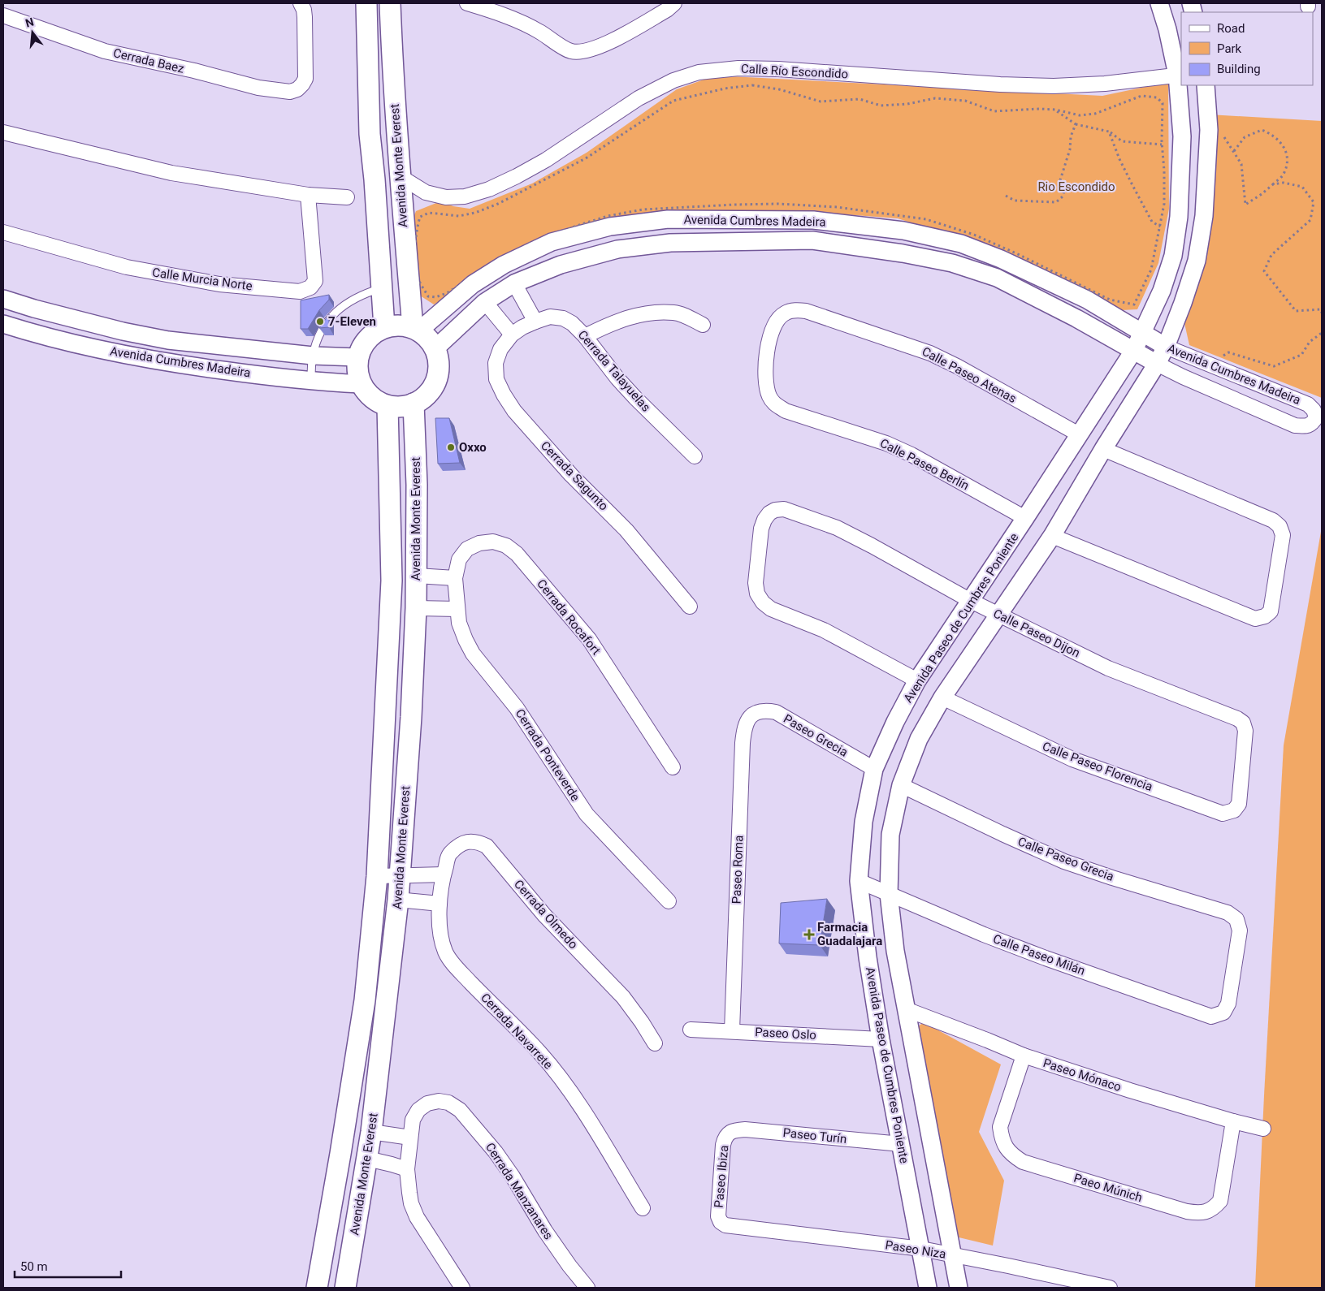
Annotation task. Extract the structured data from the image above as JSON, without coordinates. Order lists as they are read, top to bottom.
{
  "streets": {
    "main road": ["Avenida Monte Everest"],
    "street": [
      "Cerrada Baez",
      "Calle Río Escondido",
      "Avenida Cumbres Madeira",
      "Calle Murcia Norte",
      "Cerrada Talayuelas",
      "Calle Paseo Atenas",
      "Calle Paseo Berlín",
      "Cerrada Sagunto",
      "Cerrada Rocafort",
      "Avenida Paseo de Cumbres Poniente",
      "Calle Paseo Dijon",
      "Paseo Grecia",
      "Cerrada Ponteverde",
      "Calle Paseo Florencia",
      "Calle Paseo Grecia",
      "Paseo Roma",
      "Cerrada Olmedo",
      "Calle Paseo Milán",
      "Cerrada Navarrete",
      "Paseo Oslo",
      "Paseo Mónaco",
      "Paseo Turín",
      "Paseo Ibiza",
      "Paeo Múnich",
      "Cerrada Manzanares",
      "Paseo Niza"
    ]
  },
  "crossings": [
    ["Calle Río Escondido", "Avenida Monte Everest"],
    ["Calle Río Escondido", "Avenida Paseo de Cumbres Poniente"],
    ["Avenida Monte Everest", "Avenida Cumbres Madeira"],
    ["Avenida Cumbres Madeira", "Avenida Paseo de Cumbres Poniente"],
    ["Cerrada Talayuelas", "Cerrada Sagunto"],
    ["Calle Paseo Atenas", "Calle Paseo Berlín"],
    ["Calle Paseo Atenas", "Avenida Paseo de Cumbres Poniente"],
    ["Calle Paseo Berlín", "Avenida Paseo de Cumbres Poniente"],
    ["Cerrada Rocafort", "Cerrada Ponteverde"],
    ["Avenida Paseo de Cumbres Poniente", "Calle Paseo Dijon"],
    ["Avenida Paseo de Cumbres Poniente", "Paseo Grecia"],
    ["Avenida Paseo de Cumbres Poniente", "Calle Paseo Milán"],
    ["Avenida Paseo de Cumbres Poniente", "Paseo Oslo"],
    ["Avenida Paseo de Cumbres Poniente", "Paseo Turín"],
    ["Avenida Paseo de Cumbres Poniente", "Paseo Niza"],
    ["Calle Paseo Dijon", "Calle Paseo Florencia"],
    ["Paseo Grecia", "Paseo Roma"],
    ["Calle Paseo Grecia", "Calle Paseo Milán"],
    ["Paseo Roma", "Paseo Oslo"],
    ["Cerrada Olmedo", "Cerrada Navarrete"],
    ["Paseo Mónaco", "Paeo Múnich"],
    ["Paseo Turín", "Paseo Ibiza"],
    ["Paseo Ibiza", "Paseo Niza"]
  ],
  "parks": ["Rio Escondido"],
  "places": {
    "other": ["7-Eleven", "Oxxo"],
    "health": ["Farmacia Guadalajara"]
  },
  "legend": ["Road", "Park", "Building"],
  "scale_bar": "50 m",
  "north": "top"
}
